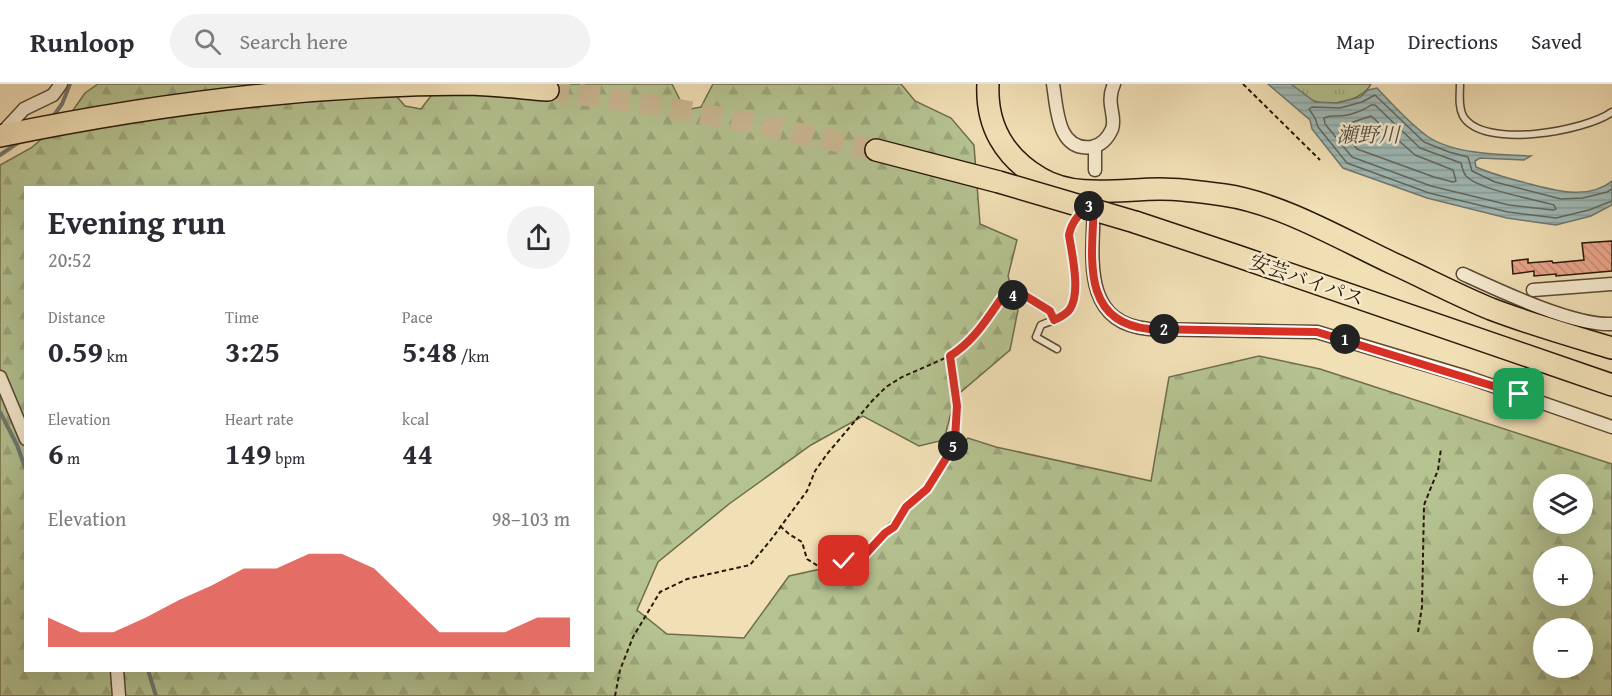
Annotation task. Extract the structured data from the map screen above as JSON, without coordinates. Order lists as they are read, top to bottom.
{
  "streets": {
    "highway": ["安芸バイパス"]
  },
  "water": ["瀬野川"],
  "page": {
    "header": "Runloop",
    "search": "Search here",
    "nav": ["Map", "Directions", "Saved"],
    "heading": ["Evening run", "20:52"],
    "pins": [
      "3",
      "4",
      "2",
      "1",
      "5"
    ],
    "stats": [
      ["Distance", "0.59 km"],
      ["Time", "3:25"],
      ["Pace", "5:48 /km"],
      ["Elevation", "6 m"],
      ["Heart rate", "149 bpm"],
      ["kcal", "44"]
    ],
    "map_buttons": ["+", "−"],
    "chart": ["Elevation", "98–103 m"]
  }
}
